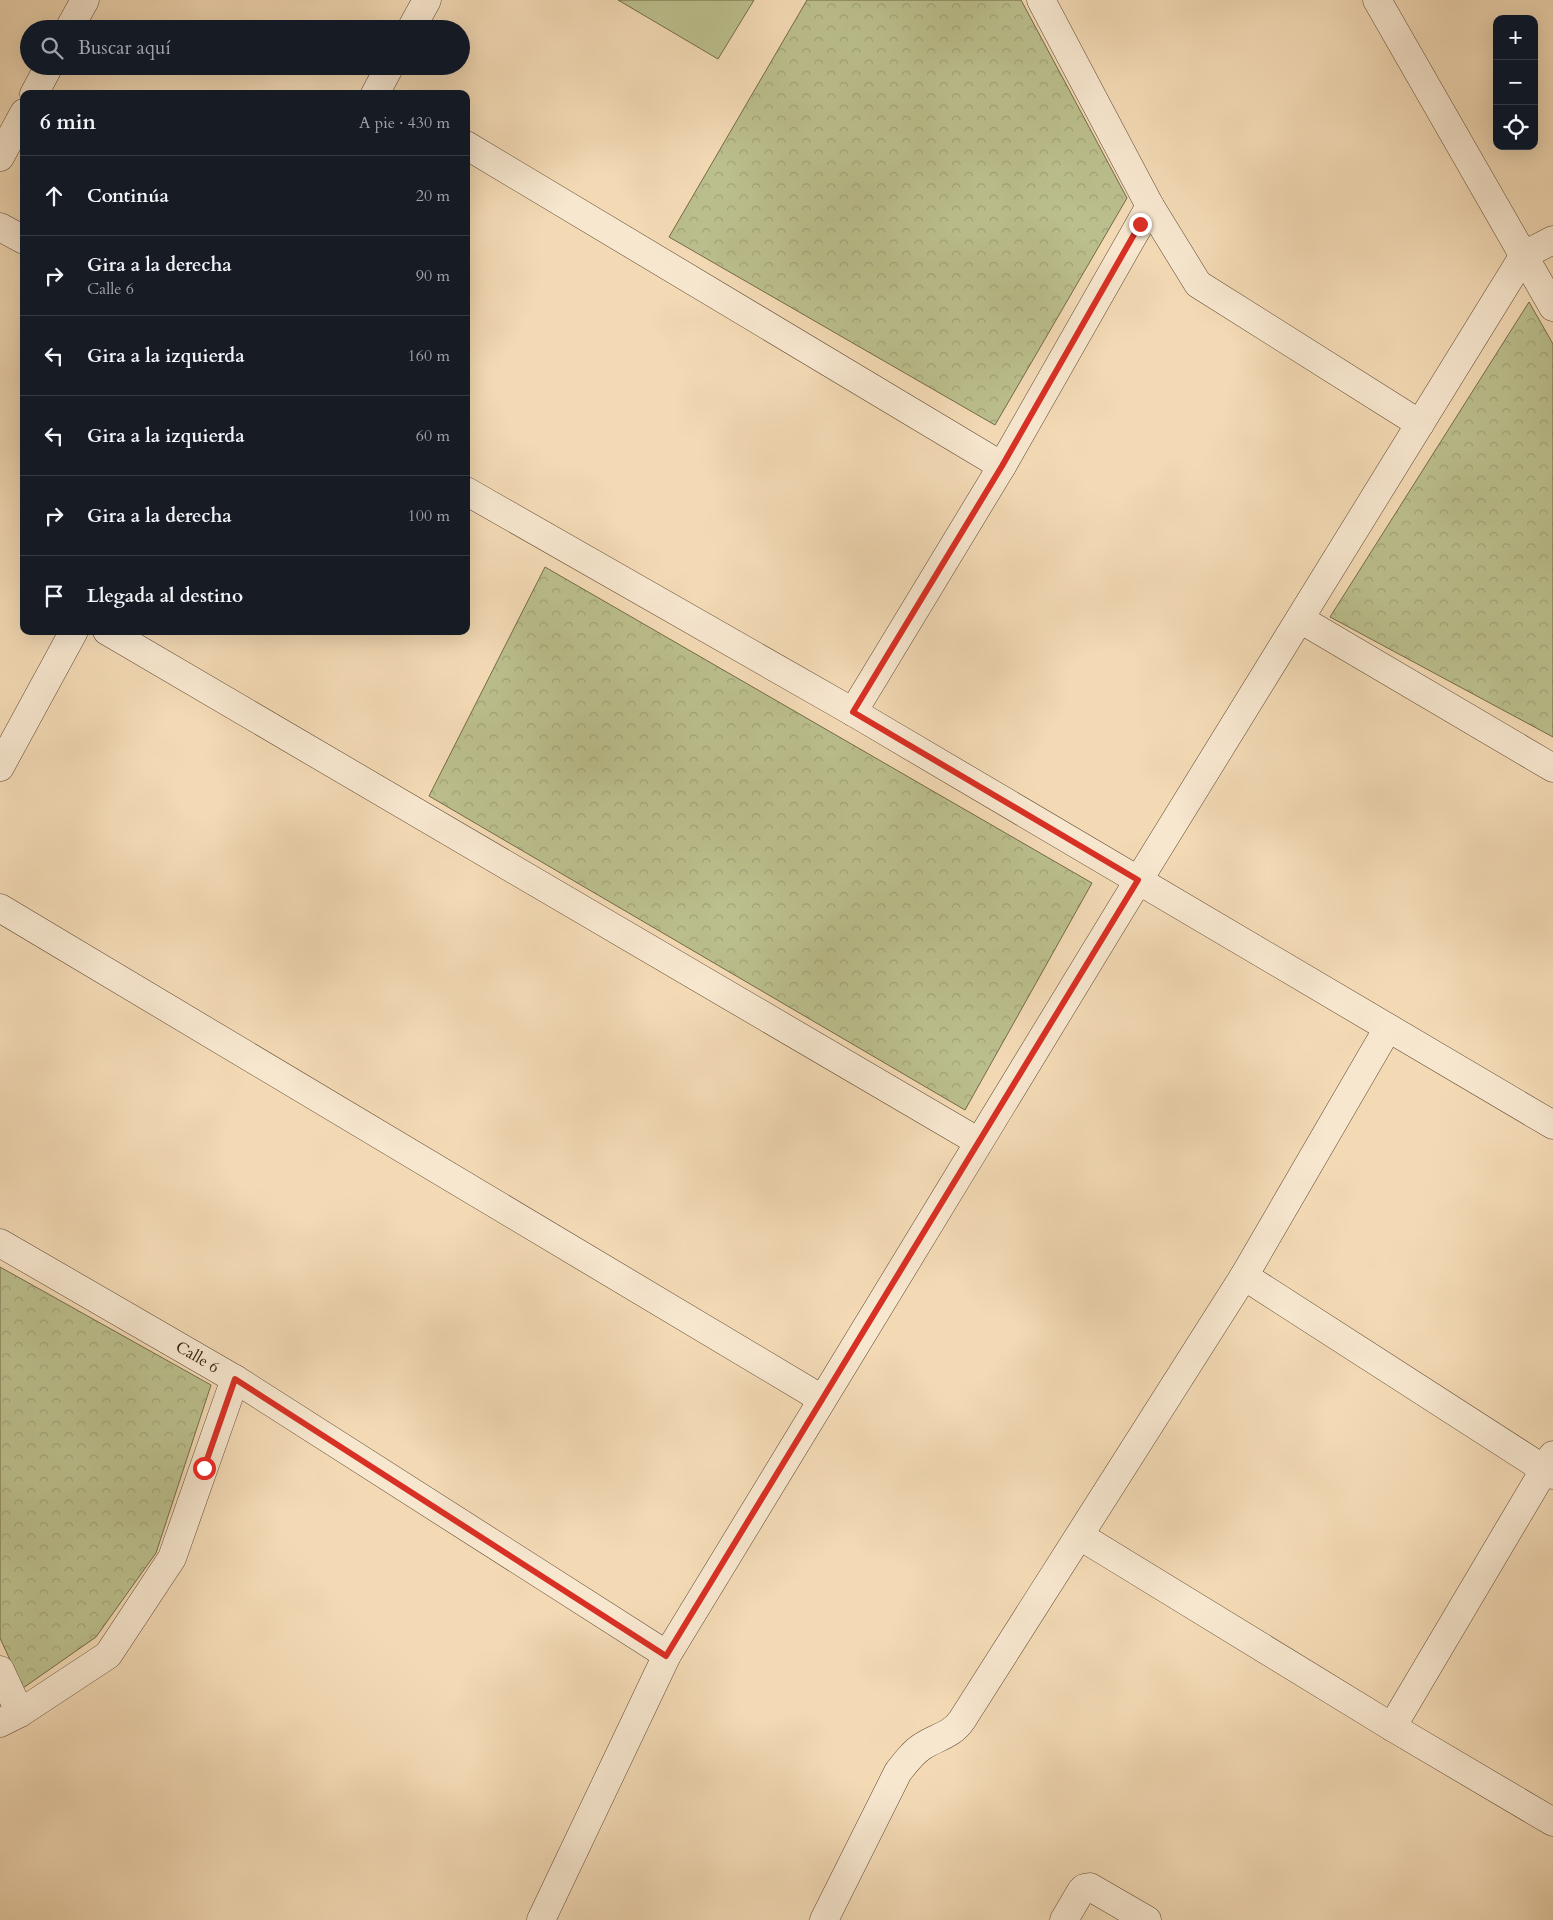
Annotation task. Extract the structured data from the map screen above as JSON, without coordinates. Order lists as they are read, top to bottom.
{
  "streets": {
    "street": ["Calle 6"]
  },
  "page": {
    "map_buttons": ["+", "−"],
    "search": "Buscar aquí",
    "heading": ["6 min", "A pie · 430 m"],
    "list": [
      ["Continúa", "20 m"],
      ["Gira a la derecha", "Calle 6", "90 m"],
      ["Gira a la izquierda", "160 m"],
      ["Gira a la izquierda", "60 m"],
      ["Gira a la derecha", "100 m"],
      "Llegada al destino"
    ]
  }
}
